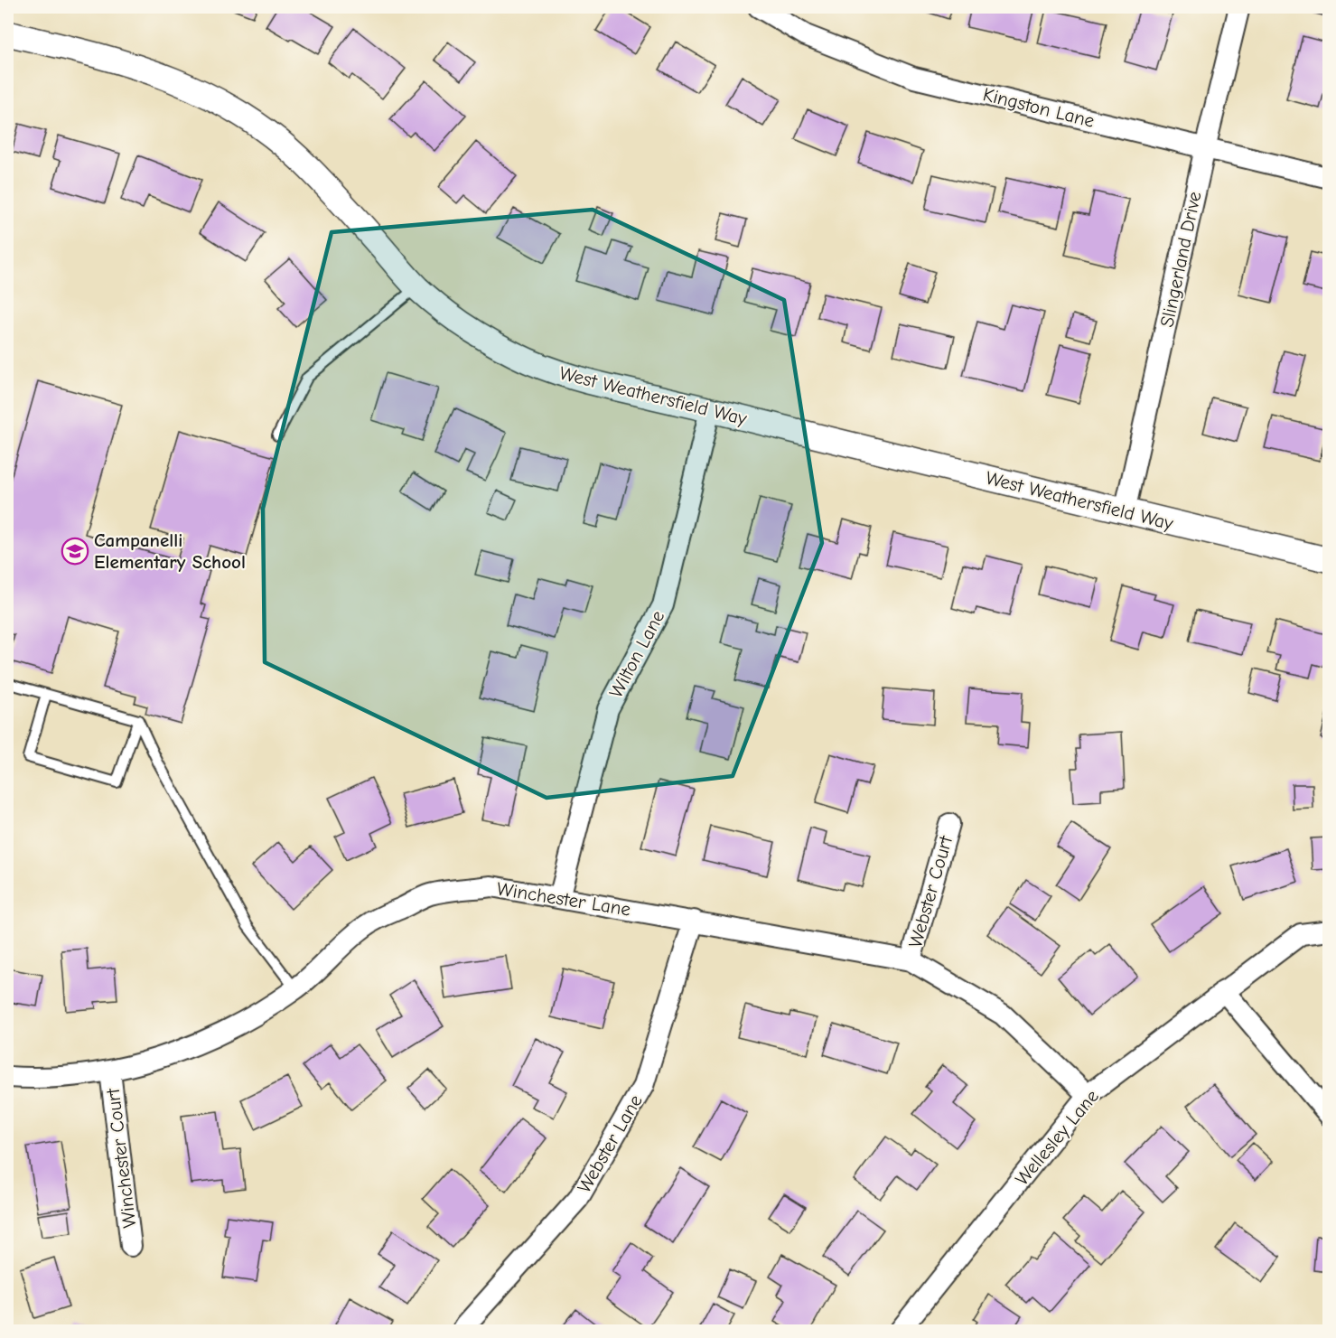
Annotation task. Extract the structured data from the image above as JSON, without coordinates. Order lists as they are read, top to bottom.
{
  "streets": {
    "street": [
      "Kingston Lane",
      "Slingerland Drive",
      "West Weathersfield Way",
      "Wilton Lane",
      "Webster Court",
      "Winchester Lane",
      "Wellesley Lane",
      "Webster Lane",
      "Winchester Court"
    ]
  },
  "crossings": [
    ["Kingston Lane", "Slingerland Drive"],
    ["Slingerland Drive", "West Weathersfield Way"],
    ["West Weathersfield Way", "Wilton Lane"],
    ["Wilton Lane", "Winchester Lane"],
    ["Webster Court", "Winchester Lane"],
    ["Winchester Lane", "Wellesley Lane"],
    ["Winchester Lane", "Webster Lane"],
    ["Winchester Lane", "Winchester Court"]
  ],
  "places": {
    "school or university": ["Campanelli Elementary School"]
  }
}
